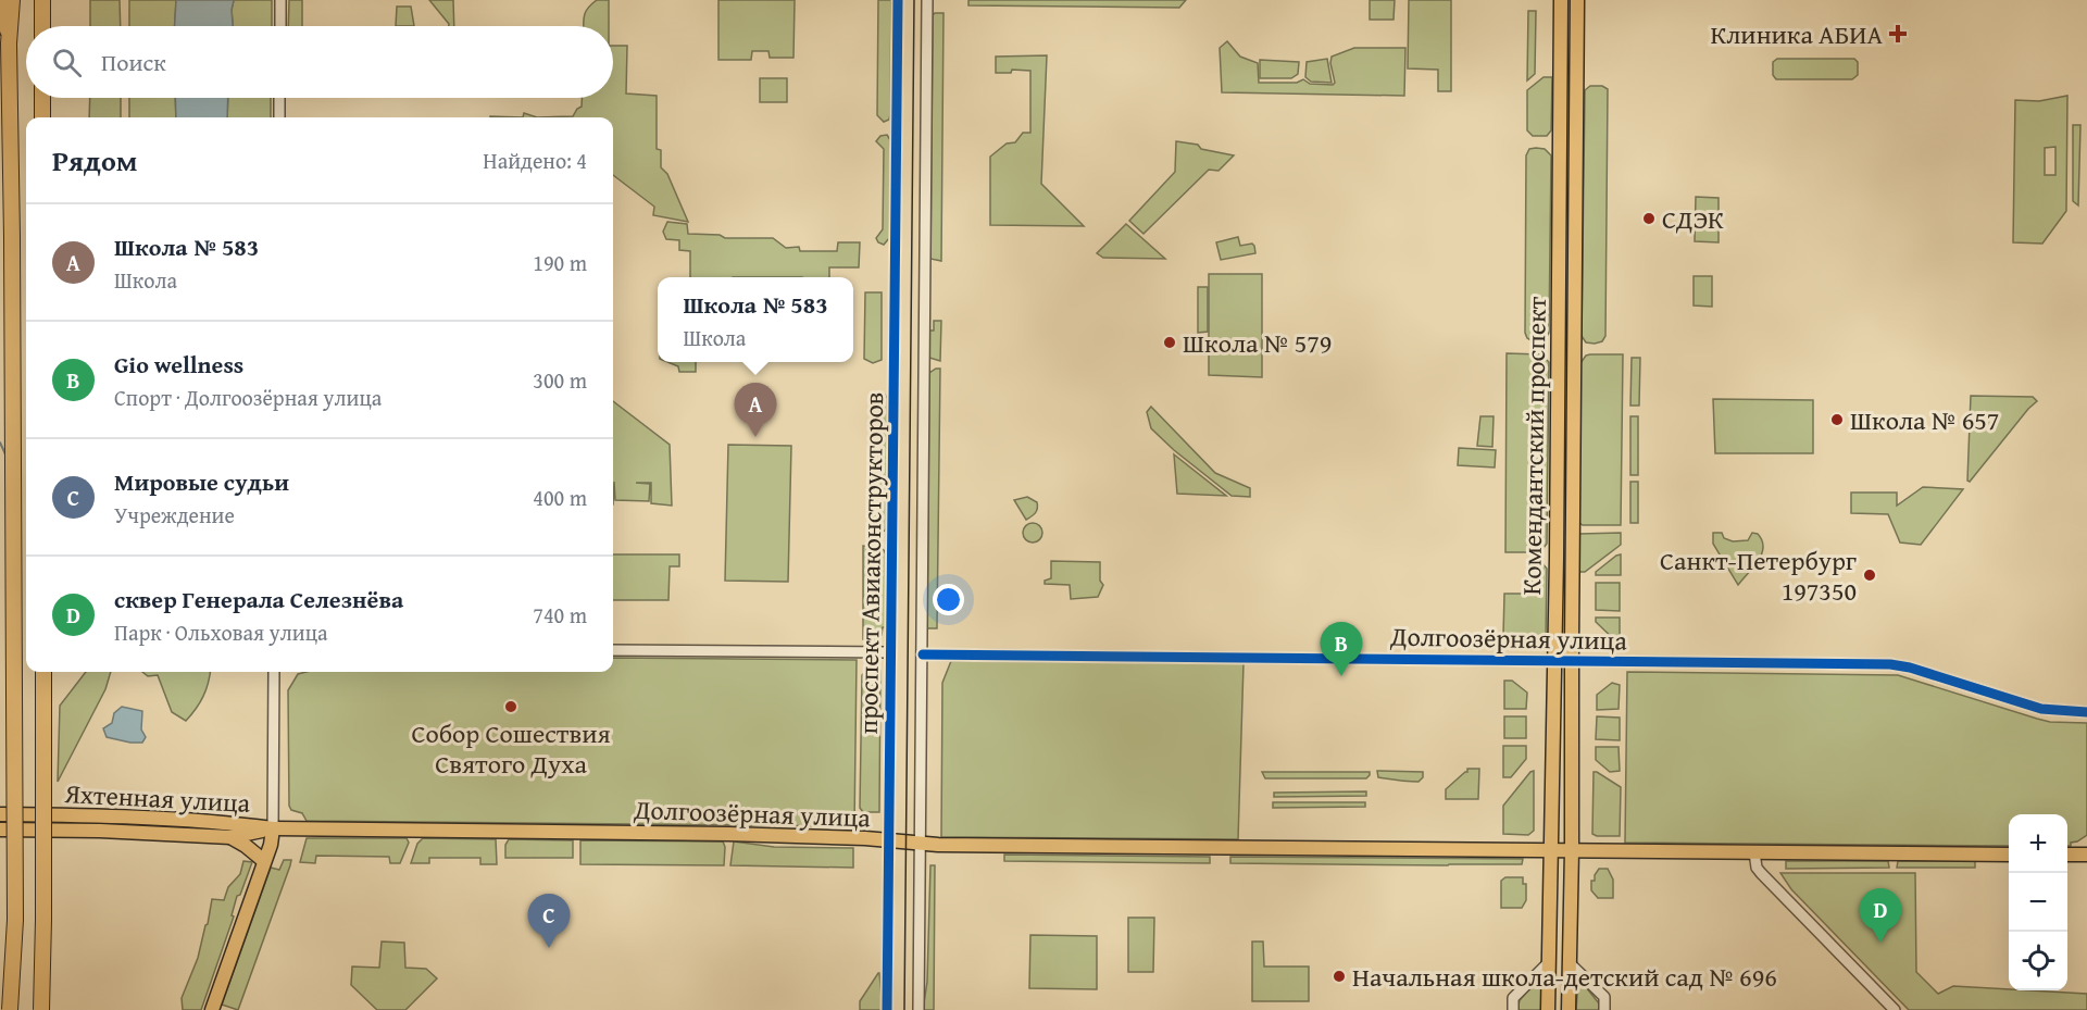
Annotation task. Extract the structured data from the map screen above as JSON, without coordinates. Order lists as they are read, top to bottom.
{
  "streets": {
    "main road": ["Комендантский проспект", "Долгоозёрная улица", "Яхтенная улица"],
    "street": ["проспект Авиаконструкторов"]
  },
  "crossings": [
    ["Комендантский проспект", "Долгоозёрная улица"],
    ["проспект Авиаконструкторов", "Долгоозёрная улица"],
    ["Долгоозёрная улица", "Яхтенная улица"]
  ],
  "places": {
    "health": ["Клиника АБИА"],
    "other": [
      "СДЭК",
      "Школа № 579",
      "Школа № 657",
      "Санкт-Петербург 197350",
      "Собор Сошествия Святого Духа",
      "Начальная школа-детский сад № 696"
    ]
  },
  "page": {
    "search": "Поиск",
    "heading": ["Рядом", "Найдено: 4"],
    "list": [
      {
        "mark": "A",
        "name": "Школа № 583",
        "note": "Школа",
        "value": "190 m"
      },
      {
        "mark": "B",
        "name": "Gio wellness",
        "note": "Спорт · Долгоозёрная улица",
        "value": "300 m"
      },
      {
        "mark": "C",
        "name": "Мировые судьи",
        "note": "Учреждение",
        "value": "400 m"
      },
      {
        "mark": "D",
        "name": "сквер Генерала Селезнёва",
        "note": "Парк · Ольховая улица",
        "value": "740 m"
      }
    ],
    "popup": ["Школа № 583", "Школа"],
    "pins": [
      "A",
      "B",
      "D",
      "C"
    ],
    "map_buttons": ["+", "−"]
  }
}
